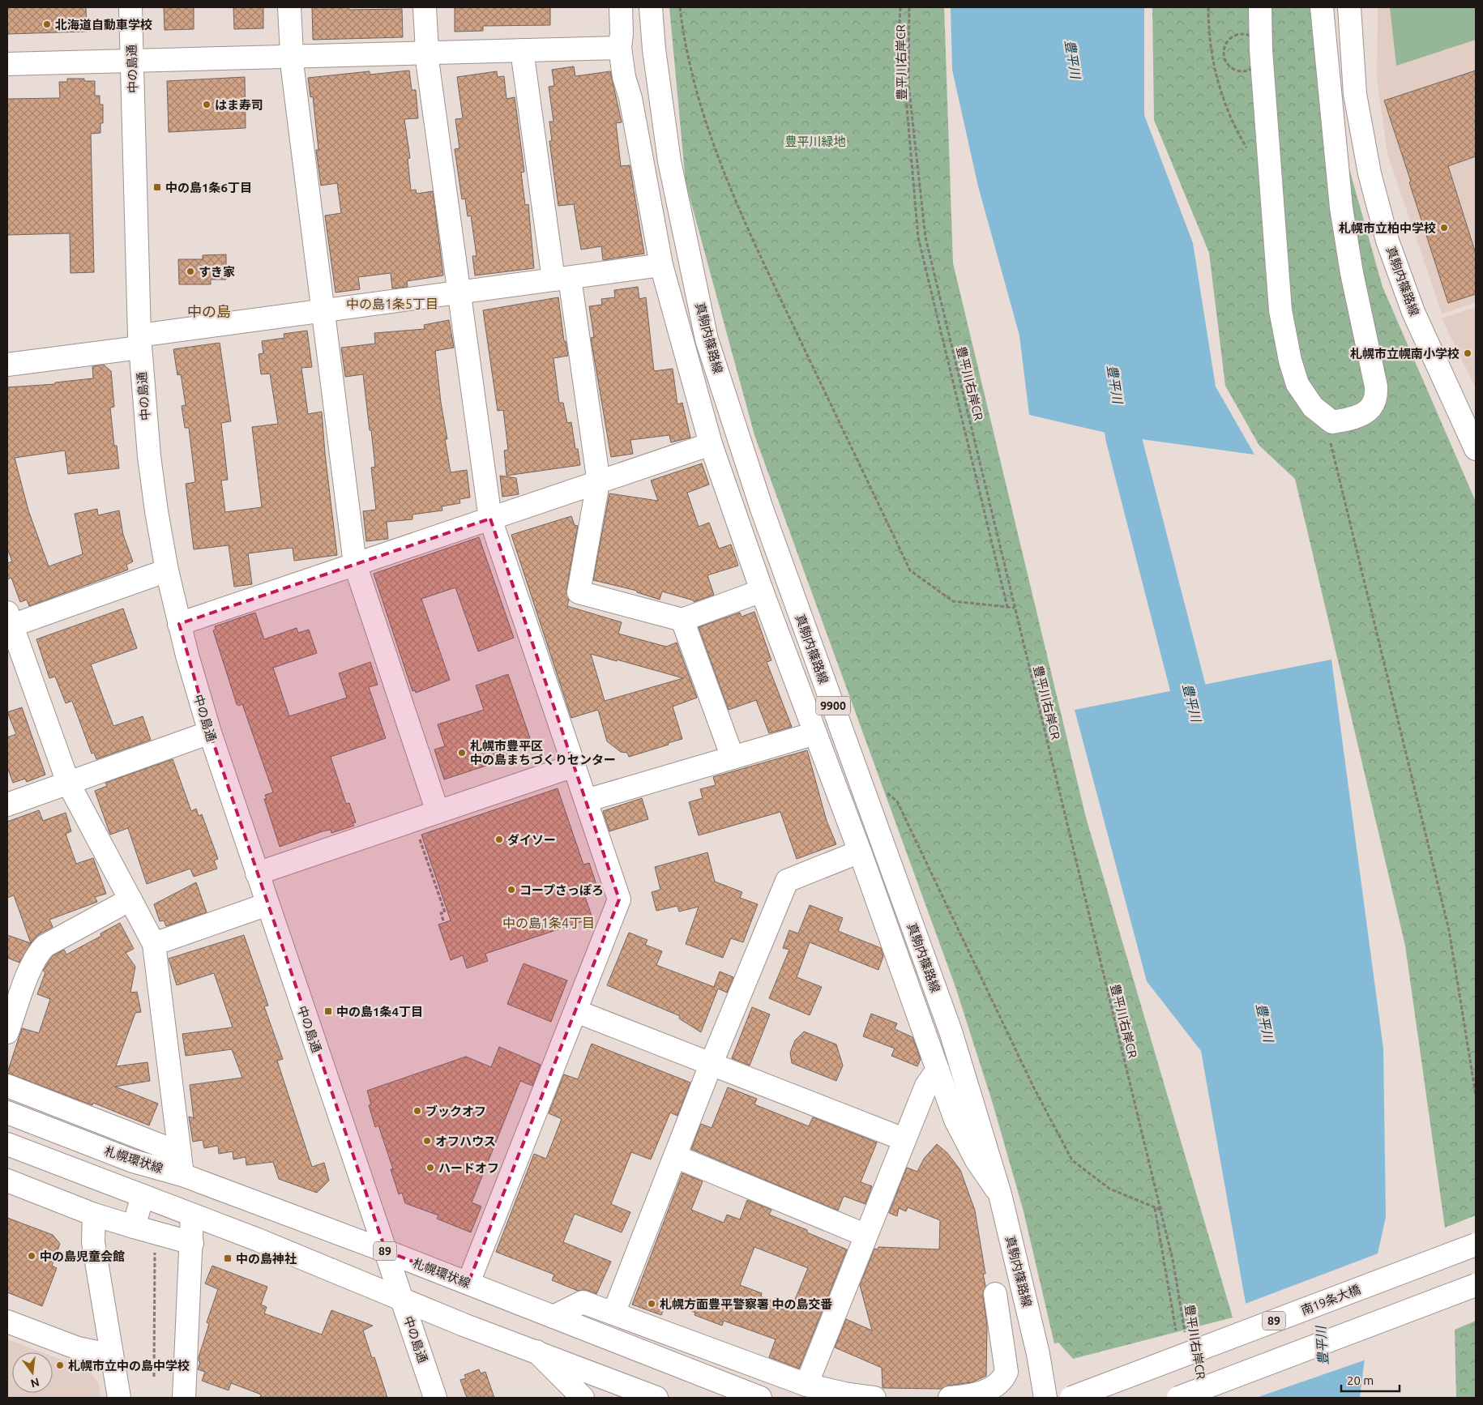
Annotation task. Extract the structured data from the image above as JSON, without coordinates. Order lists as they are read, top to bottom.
{
  "streets": {
    "street": [
      "中の島通",
      "真駒内篠路線",
      "9900",
      "札幌環状線",
      "89",
      "南19条大橋"
    ],
    "path": ["豊平川右岸CR"]
  },
  "crossings": [
    ["中の島通", "札幌環状線"]
  ],
  "districts": ["中の島1条5丁目", "中の島", "中の島1条4丁目"],
  "water": ["豊平川"],
  "parks": ["豊平川緑地"],
  "places": {
    "other": [
      "北海道自動車学校",
      "はま寿司",
      "札幌市立柏中学校",
      "すき家",
      "札幌市立幌南小学校",
      "札幌市豊平区 中の島まちづくりセンター",
      "ダイソー",
      "コープさっぽろ",
      "ブックオフ",
      "オフハウス",
      "ハードオフ",
      "中の島児童会館",
      "札幌方面豊平警察署 中の島交番",
      "札幌市立中の島中学校"
    ],
    "transit": ["中の島1条6丁目", "中の島1条4丁目", "中の島神社"]
  },
  "scale_bar": "20 m",
  "north": "bottom"
}
